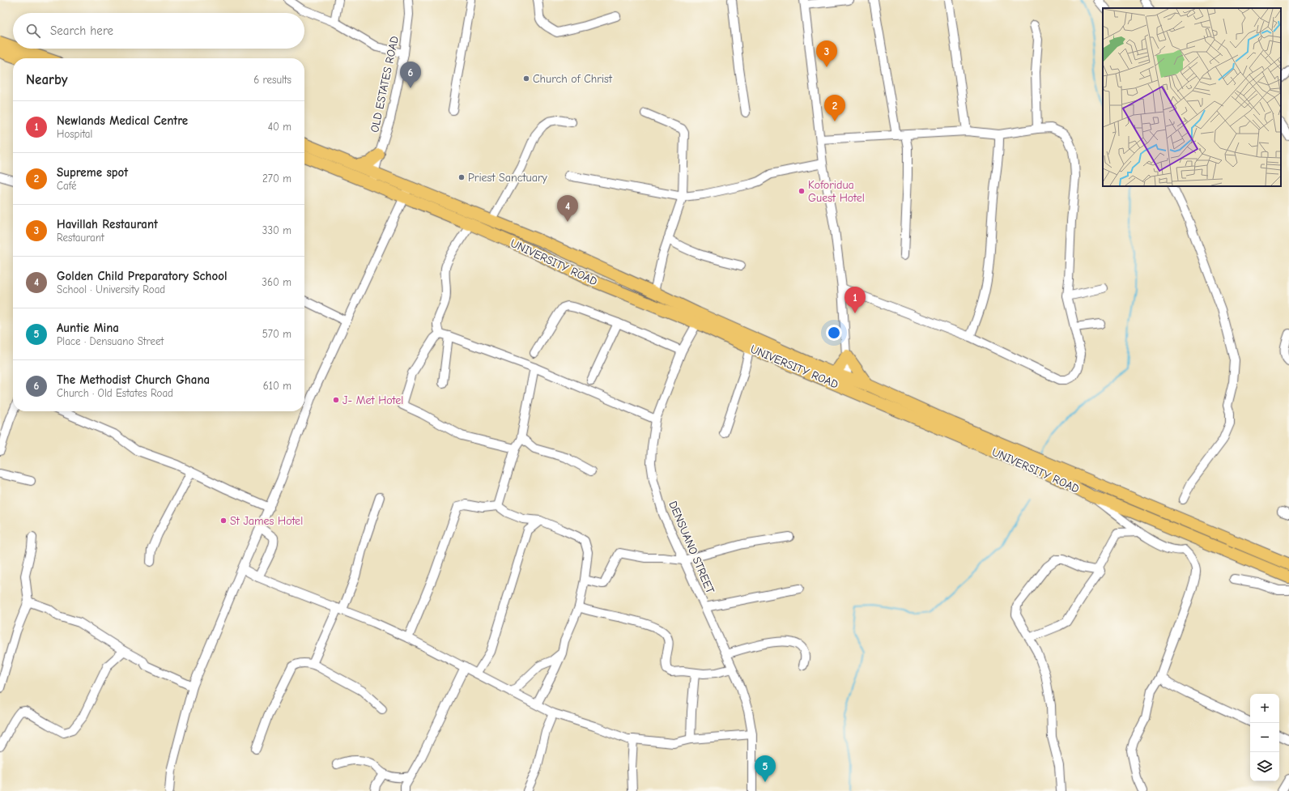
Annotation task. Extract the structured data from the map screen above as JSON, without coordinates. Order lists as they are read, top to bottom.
{
  "streets": {
    "highway": ["UNIVERSITY ROAD"],
    "street": ["OLD ESTATES ROAD", "DENSUANO STREET"]
  },
  "crossings": [
    ["OLD ESTATES ROAD", "UNIVERSITY ROAD"],
    ["UNIVERSITY ROAD", "DENSUANO STREET"]
  ],
  "places": [
    "Church of Christ",
    "Priest Sanctuary",
    "Koforidua Guest Hotel",
    "J- Met Hotel",
    "St James Hotel"
  ],
  "page": {
    "search": "Search here",
    "pins": [
      "3",
      "6",
      "2",
      "4",
      "1",
      "5"
    ],
    "heading": ["Nearby", "6 results"],
    "list": [
      {
        "mark": "1",
        "name": "Newlands Medical Centre",
        "note": "Hospital",
        "value": "40 m"
      },
      {
        "mark": "2",
        "name": "Supreme spot",
        "note": "Café",
        "value": "270 m"
      },
      {
        "mark": "3",
        "name": "Havillah Restaurant",
        "note": "Restaurant",
        "value": "330 m"
      },
      {
        "mark": "4",
        "name": "Golden Child Preparatory School",
        "note": "School · University Road",
        "value": "360 m"
      },
      {
        "mark": "5",
        "name": "Auntie Mina",
        "note": "Place · Densuano Street",
        "value": "570 m"
      },
      {
        "mark": "6",
        "name": "The Methodist Church Ghana",
        "note": "Church · Old Estates Road",
        "value": "610 m"
      }
    ],
    "map_buttons": ["+", "−"]
  }
}
